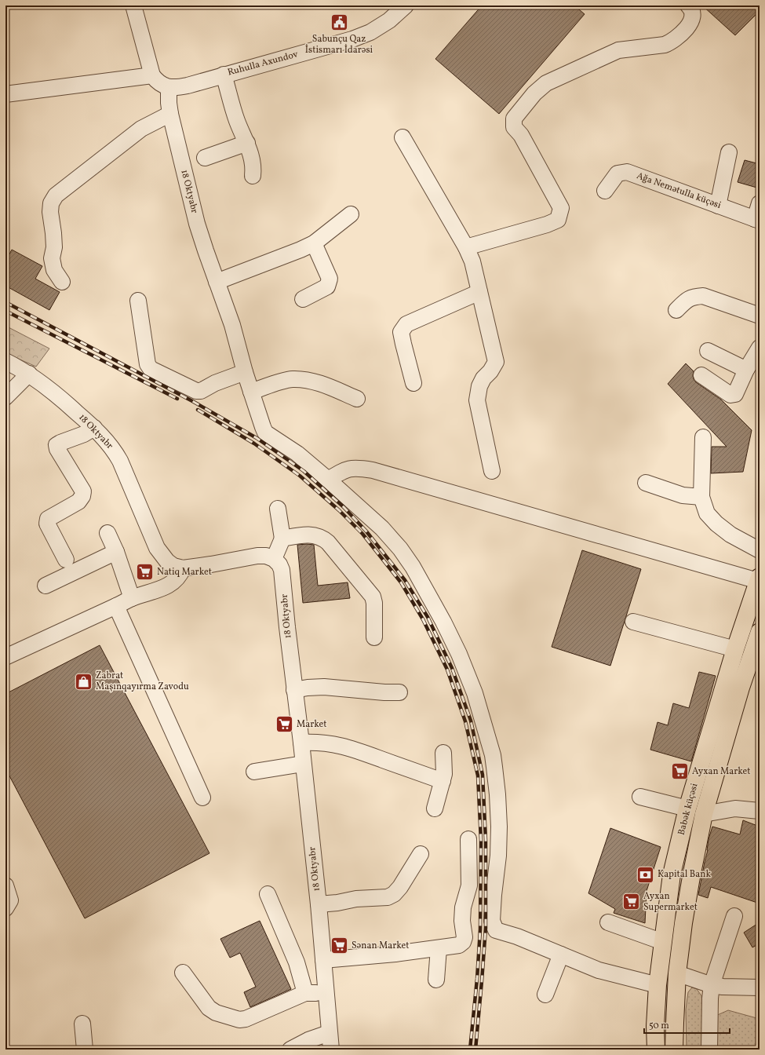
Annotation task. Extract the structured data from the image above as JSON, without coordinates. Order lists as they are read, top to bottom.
{
  "streets": {
    "main road": ["Babək küçəsi"],
    "street": ["Ruhulla Axundov", "Ağa Nemətulla küçəsi", "18 Oktyabr"]
  },
  "crossings": [
    ["Ruhulla Axundov", "18 Oktyabr"],
    ["18 Oktyabr", "Babək küçəsi"]
  ],
  "places": {
    "public building": ["Sabunçu Qaz İstismarı İdarəsi"],
    "supermarket": [
      "Natiq Market",
      "Market",
      "Ayxan Market",
      "Ayxan Supermarket",
      "Sənan Market"
    ],
    "shop": ["Zabrat Maşınqayırma Zavodu"],
    "bank": ["Kapital Bank"]
  },
  "scale_bar": "50 m"
}
